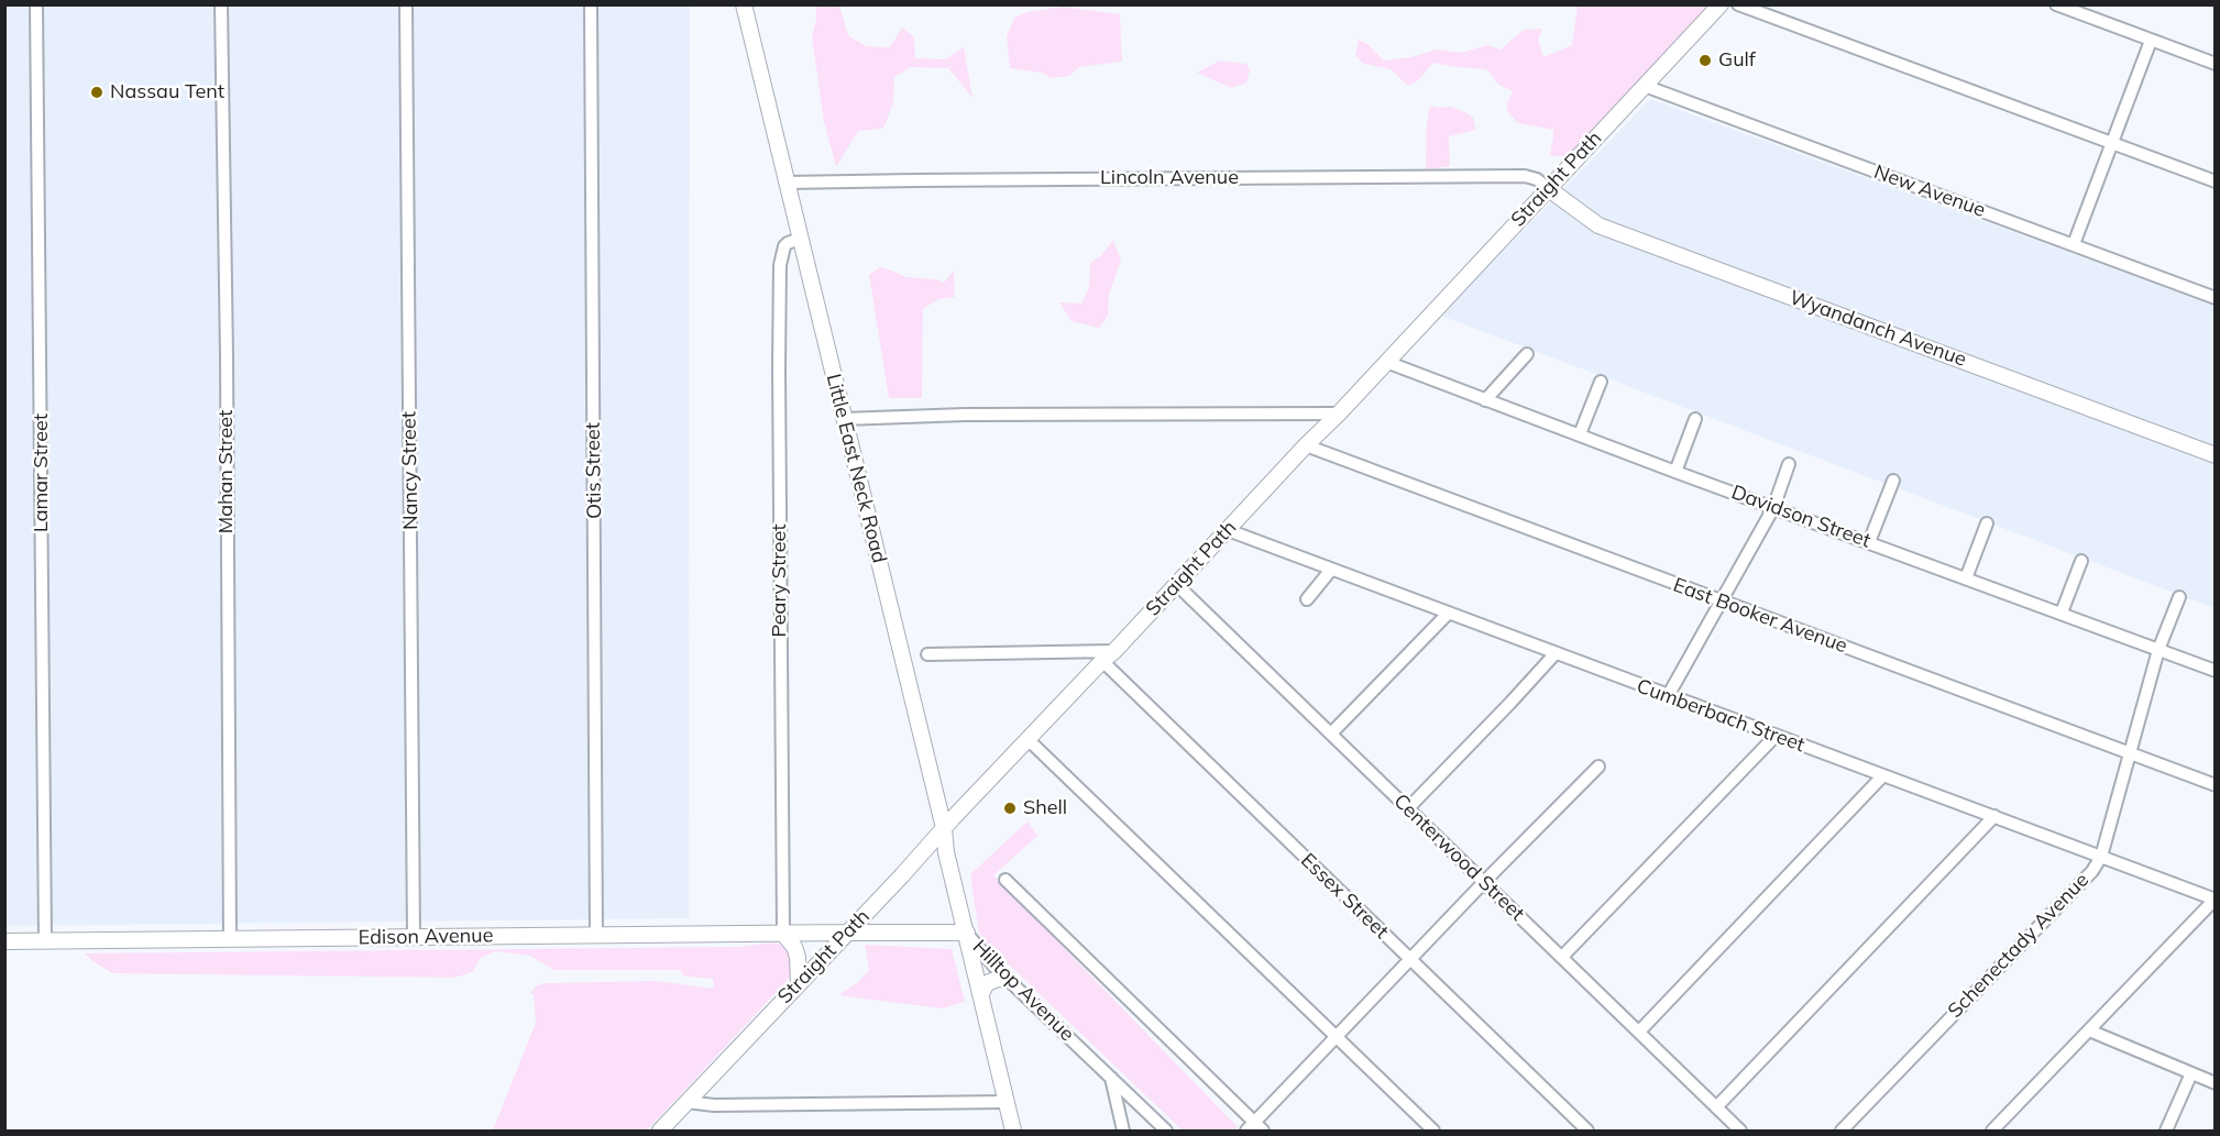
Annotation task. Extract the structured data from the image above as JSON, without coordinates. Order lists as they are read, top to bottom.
{
  "streets": {
    "main road": [
      "Straight Path",
      "Wyandanch Avenue",
      "Little East Neck Road",
      "Edison Avenue",
      "Hilltop Avenue"
    ],
    "street": [
      "Lincoln Avenue",
      "New Avenue",
      "Nancy Street",
      "Otis Street",
      "Mahan Street",
      "Lamar Street",
      "Davidson Street",
      "Peary Street",
      "East Booker Avenue",
      "Cumberbach Street",
      "Centerwood Street",
      "Essex Street",
      "Schenectady Avenue"
    ]
  },
  "crossings": [
    ["Lincoln Avenue", "Straight Path"],
    ["Lincoln Avenue", "Wyandanch Avenue"],
    ["Lincoln Avenue", "Little East Neck Road"],
    ["Straight Path", "New Avenue"],
    ["Straight Path", "Wyandanch Avenue"],
    ["Straight Path", "Little East Neck Road"],
    ["Straight Path", "Davidson Street"],
    ["Straight Path", "East Booker Avenue"],
    ["Straight Path", "Cumberbach Street"],
    ["Straight Path", "Centerwood Street"],
    ["Straight Path", "Essex Street"],
    ["Straight Path", "Edison Avenue"],
    ["Straight Path", "Hilltop Avenue"],
    ["Little East Neck Road", "Peary Street"],
    ["Little East Neck Road", "Hilltop Avenue"],
    ["Nancy Street", "Edison Avenue"],
    ["Otis Street", "Edison Avenue"],
    ["Mahan Street", "Edison Avenue"],
    ["Lamar Street", "Edison Avenue"],
    ["Davidson Street", "Schenectady Avenue"],
    ["Peary Street", "Edison Avenue"],
    ["East Booker Avenue", "Schenectady Avenue"],
    ["Cumberbach Street", "Schenectady Avenue"],
    ["Edison Avenue", "Hilltop Avenue"]
  ],
  "places": ["Gulf", "Nassau Tent", "Shell"]
}
